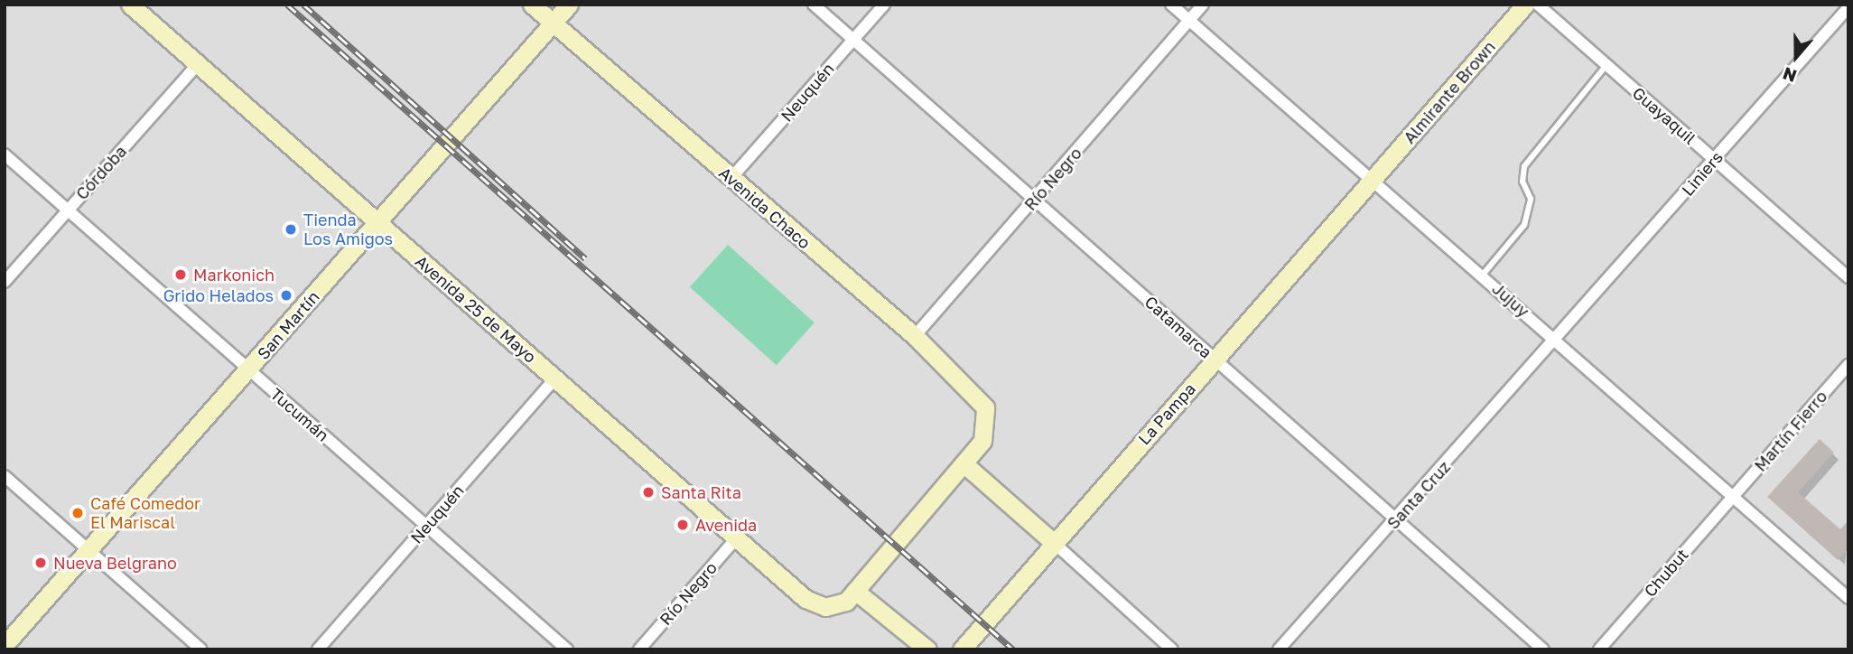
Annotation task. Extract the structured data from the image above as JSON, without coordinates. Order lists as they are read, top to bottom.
{
  "streets": {
    "street": [
      "Neuquén",
      "Almirante Brown",
      "Guayaquil",
      "Córdoba",
      "Liniers",
      "Río Negro",
      "Avenida Chaco",
      "Jujuy",
      "Avenida 25 de Mayo",
      "San Martín",
      "Catamarca",
      "La Pampa",
      "Tucumán",
      "Martín Fierro",
      "Santa Cruz",
      "Chubut"
    ]
  },
  "crossings": [
    ["Neuquén", "Avenida Chaco"],
    ["Neuquén", "Avenida 25 de Mayo"],
    ["Neuquén", "Catamarca"],
    ["Neuquén", "Tucumán"],
    ["Almirante Brown", "Jujuy"],
    ["Almirante Brown", "La Pampa"],
    ["Guayaquil", "Liniers"],
    ["Córdoba", "Avenida 25 de Mayo"],
    ["Córdoba", "Tucumán"],
    ["Liniers", "Jujuy"],
    ["Liniers", "Santa Cruz"],
    ["Río Negro", "Avenida Chaco"],
    ["Río Negro", "Jujuy"],
    ["Río Negro", "Avenida 25 de Mayo"],
    ["Río Negro", "Catamarca"],
    ["Avenida Chaco", "San Martín"],
    ["Jujuy", "La Pampa"],
    ["Jujuy", "Martín Fierro"],
    ["Jujuy", "Santa Cruz"],
    ["Jujuy", "Chubut"],
    ["Avenida 25 de Mayo", "San Martín"],
    ["San Martín", "Tucumán"],
    ["Catamarca", "La Pampa"],
    ["Catamarca", "Santa Cruz"],
    ["Martín Fierro", "Chubut"]
  ],
  "places": [
    "Tienda Los Amigos",
    "Markonich",
    "Grido Helados",
    "Santa Rita",
    "Café Comedor El Mariscal",
    "Avenida",
    "Nueva Belgrano"
  ],
  "north": "bottom"
}
